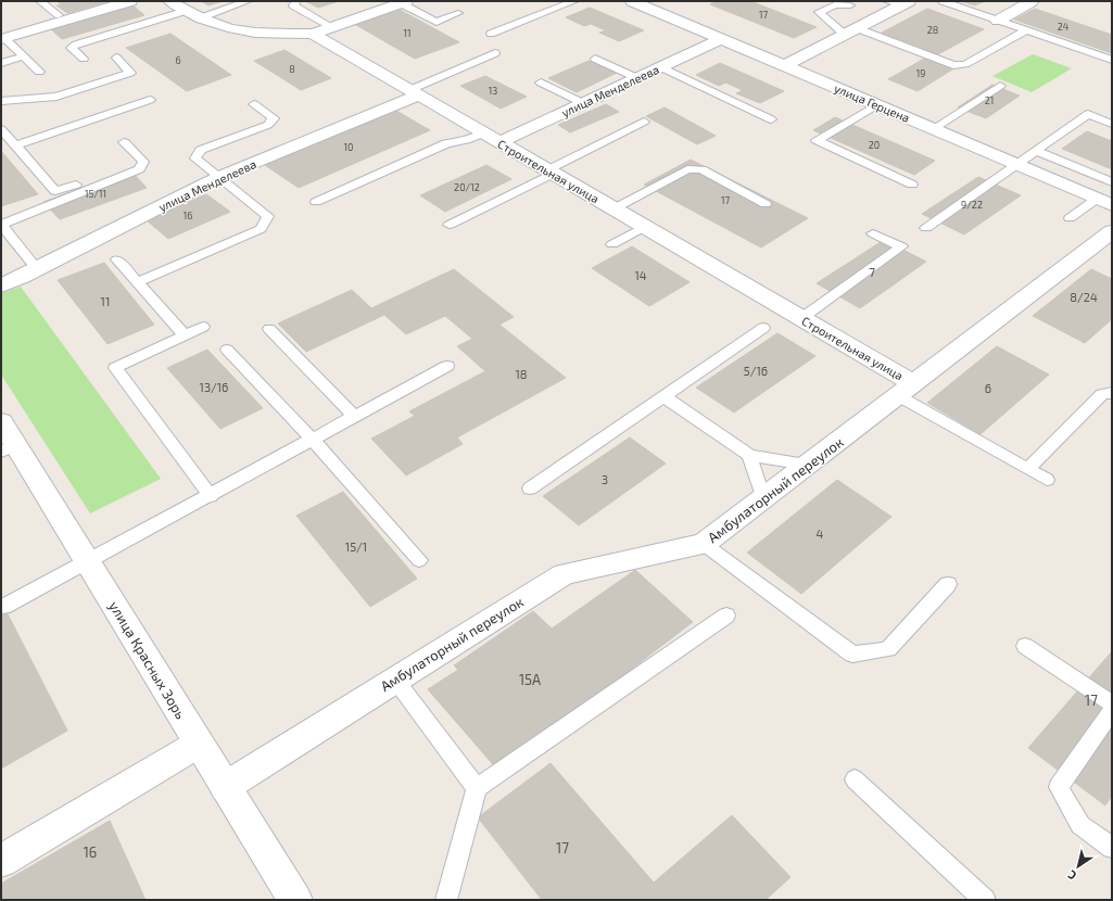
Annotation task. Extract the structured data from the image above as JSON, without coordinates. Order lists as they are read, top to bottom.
{
  "streets": {
    "street": [
      "улица Менделеева",
      "улица Герцена",
      "Строительная улица",
      "Амбулаторный переулок",
      "улица Красных Зорь"
    ]
  },
  "crossings": [
    ["улица Менделеева", "улица Герцена"],
    ["улица Менделеева", "Строительная улица"],
    ["Строительная улица", "Амбулаторный переулок"],
    ["Амбулаторный переулок", "улица Красных Зорь"]
  ],
  "house_numbers": [
    "17",
    "24",
    "28",
    "11",
    "6",
    "8",
    "19",
    "13",
    "21",
    "20",
    "10",
    "20/12",
    "15/11",
    "17",
    "9/22",
    "16",
    "7",
    "14",
    "8/24",
    "11",
    "5/16",
    "18",
    "13/16",
    "6",
    "3",
    "4",
    "15/1",
    "15А",
    "17",
    "17",
    "16"
  ],
  "north": "bottom left"
}
